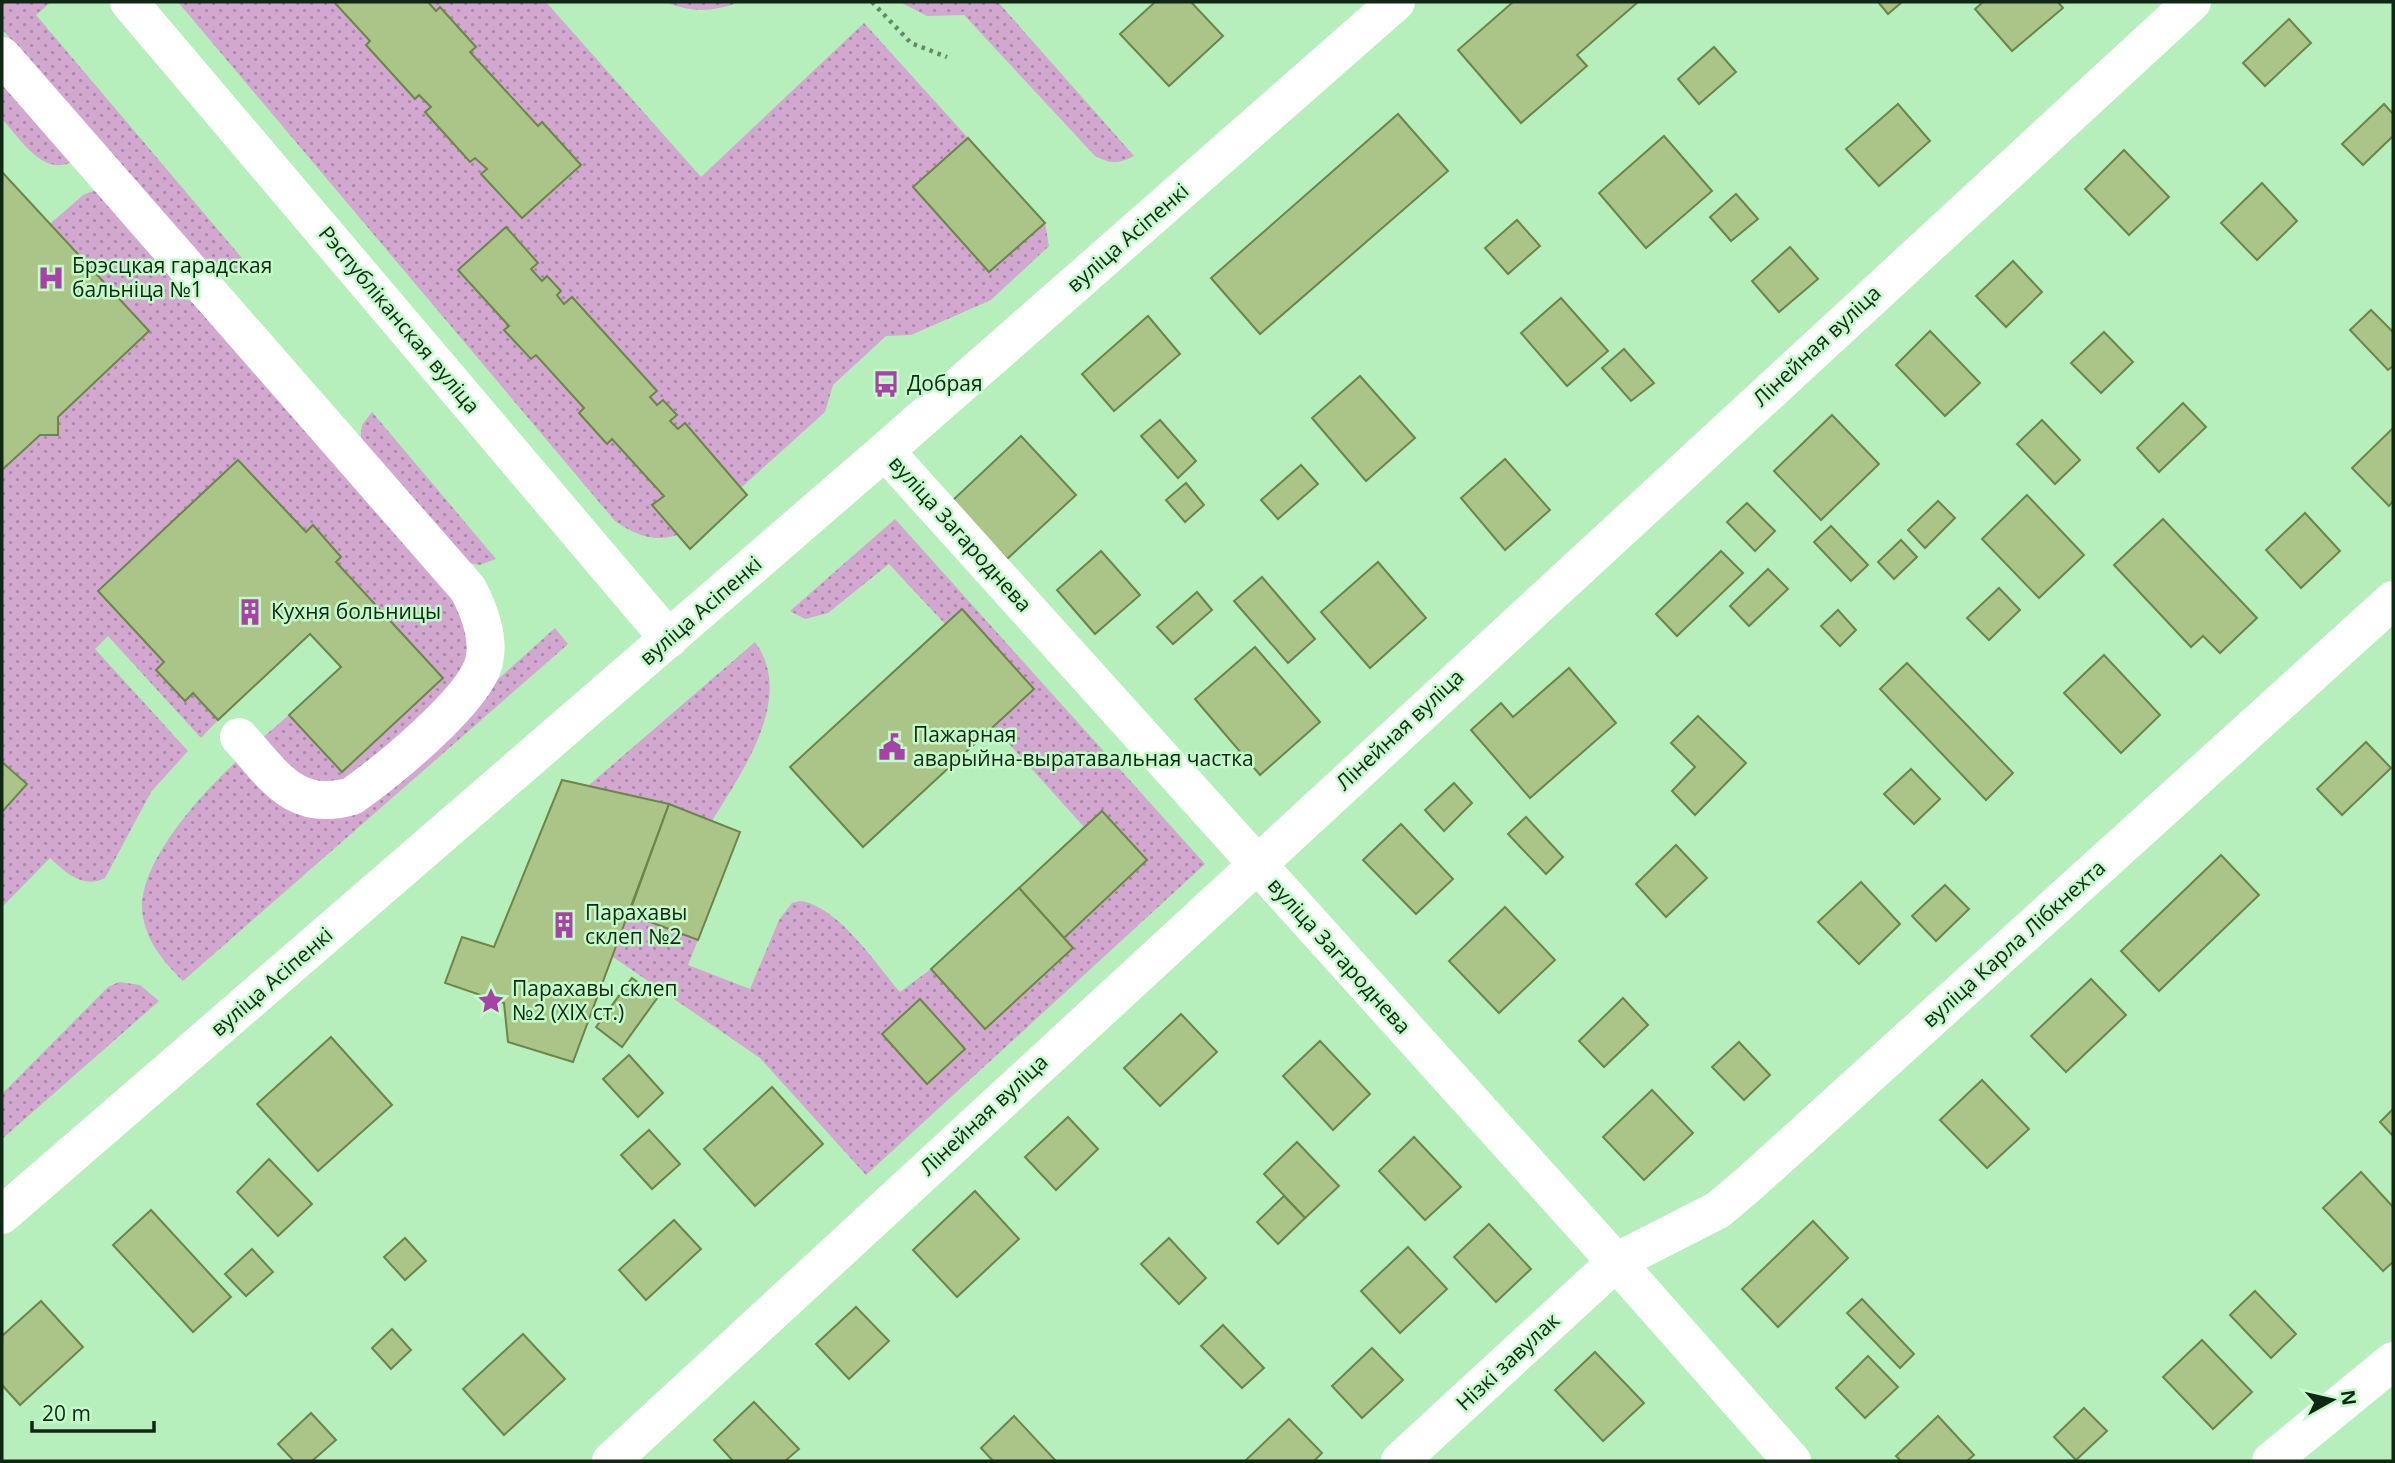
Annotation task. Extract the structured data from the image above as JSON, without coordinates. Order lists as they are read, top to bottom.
{
  "streets": {
    "street": [
      "вуліца Асіпенкі",
      "Рэспубліканская вуліца",
      "Лінейная вуліца",
      "вуліца Загароднева",
      "вуліца Карла Лібкнехта",
      "Нізкі завулак"
    ]
  },
  "crossings": [
    ["вуліца Асіпенкі", "Рэспубліканская вуліца"],
    ["вуліца Асіпенкі", "вуліца Загароднева"],
    ["Лінейная вуліца", "вуліца Загароднева"],
    ["вуліца Загароднева", "вуліца Карла Лібкнехта"],
    ["вуліца Загароднева", "Нізкі завулак"],
    ["вуліца Карла Лібкнехта", "Нізкі завулак"]
  ],
  "places": {
    "hospital": ["Брэсцкая гарадская бальніца №1"],
    "bus stop": ["Добрая"],
    "building": ["Кухня больницы", "Парахавы склеп №2"],
    "public building": ["Пажарная аварыйна-выратавальная частка"],
    "place": ["Парахавы склеп №2 (XIX ст.)"]
  },
  "scale_bar": "20 m",
  "north": "right"
}
